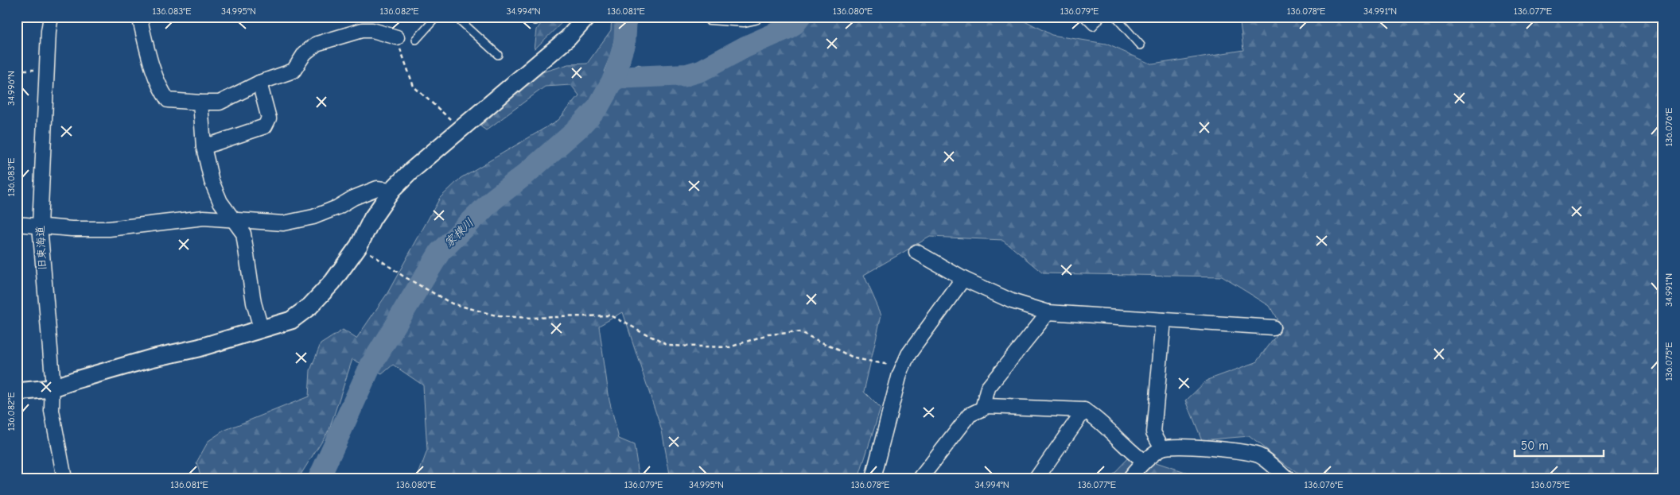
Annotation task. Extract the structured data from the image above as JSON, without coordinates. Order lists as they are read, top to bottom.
{
  "streets": {
    "street": ["旧東海道"]
  },
  "water": ["家棟川"],
  "scale_bar": "50 m",
  "coordinates": [
    "136.083°E",
    "34.995°N",
    "136.082°E",
    "34.994°N",
    "136.081°E",
    "136.080°E",
    "136.079°E",
    "136.078°E",
    "34.991°N",
    "136.077°E",
    "34.996°N",
    "136.076°E",
    "136.075°E"
  ]
}
